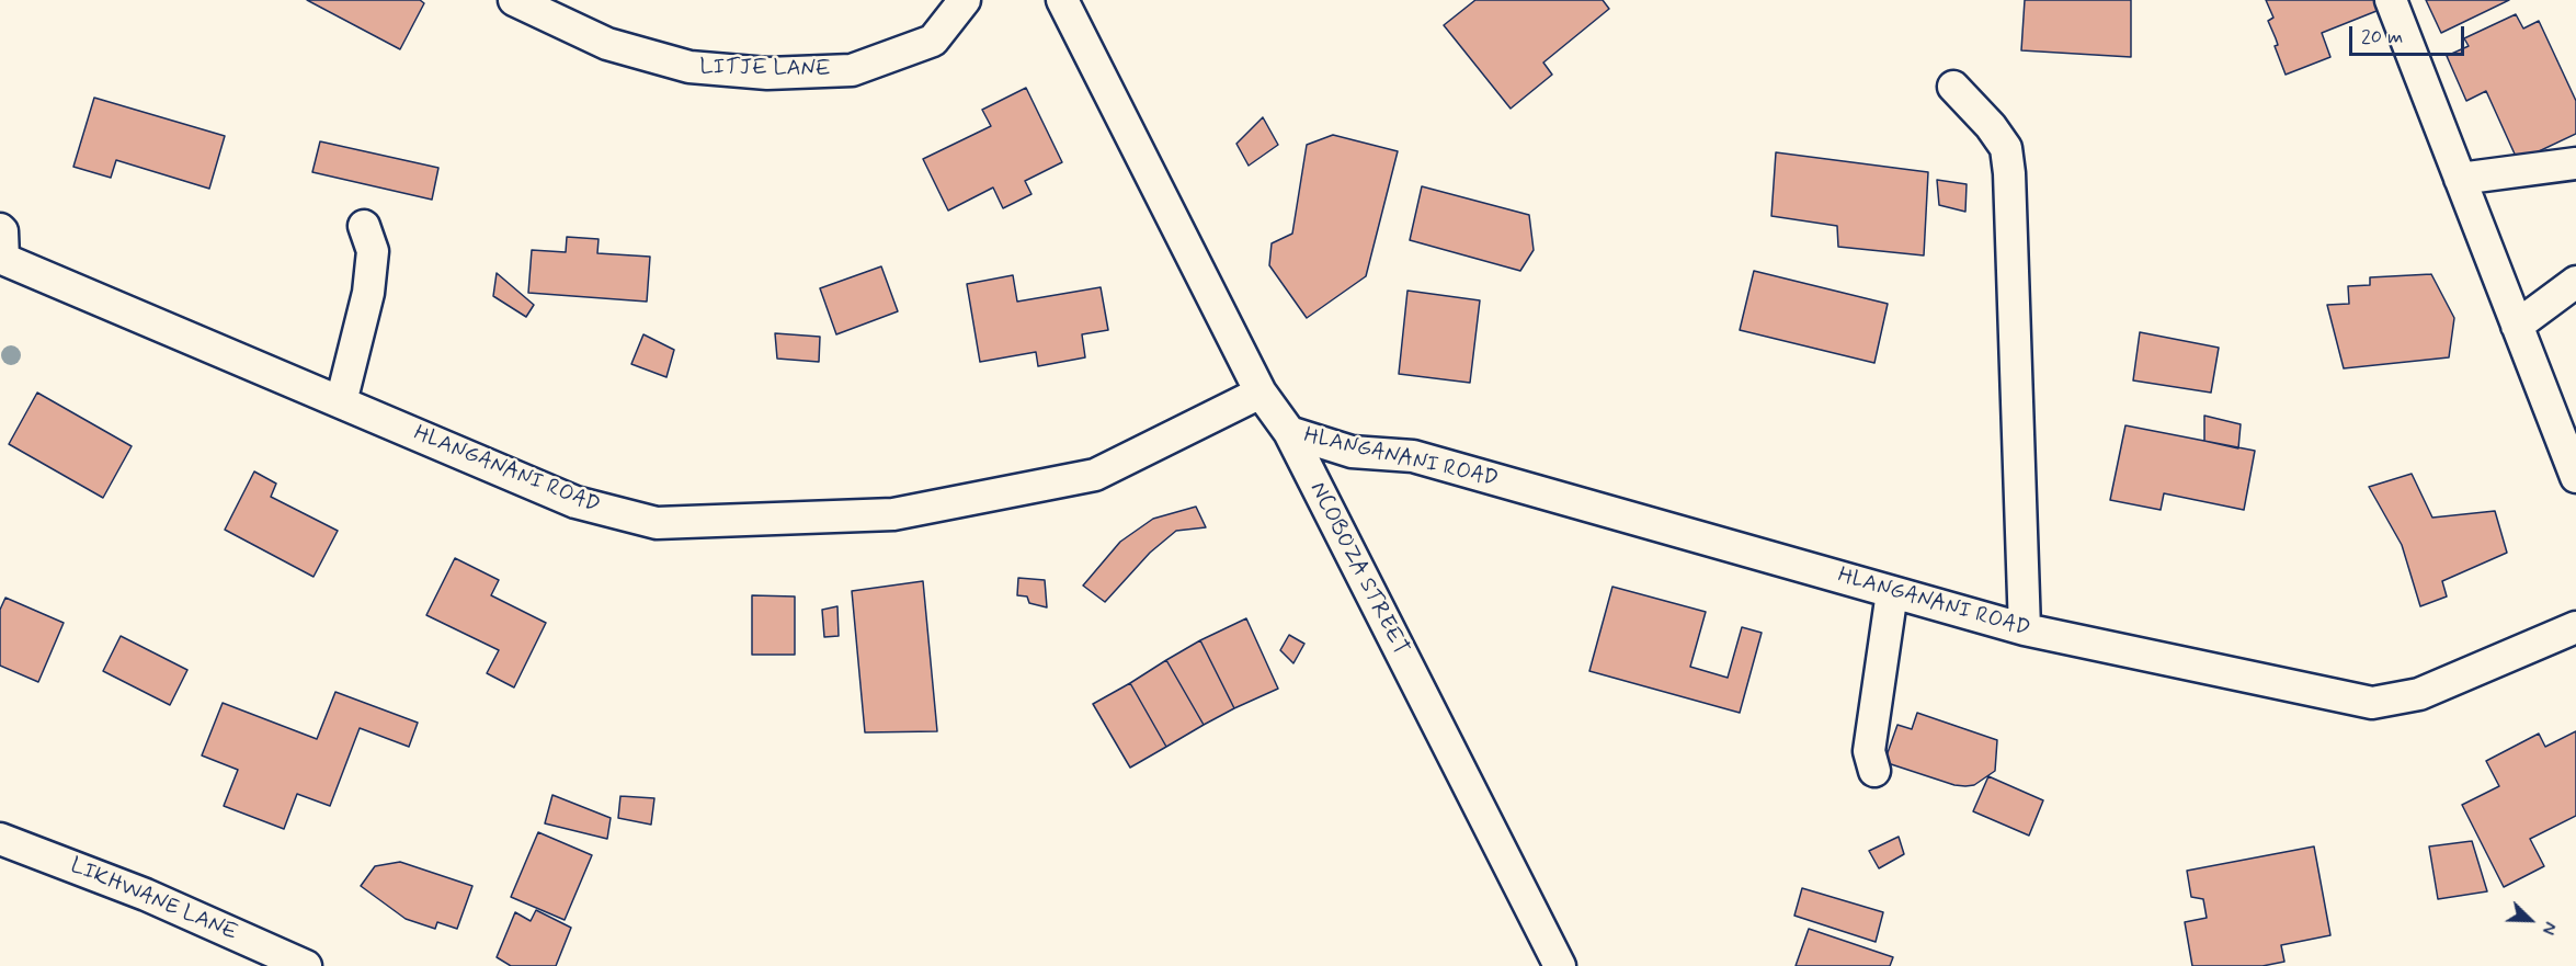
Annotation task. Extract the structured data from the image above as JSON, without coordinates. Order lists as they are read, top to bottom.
{
  "streets": {
    "street": [
      "LITJE LANE",
      "HLANGANANI ROAD",
      "NCOBOZA STREET",
      "LIKHWANE LANE"
    ]
  },
  "crossings": [
    ["HLANGANANI ROAD", "NCOBOZA STREET"]
  ],
  "scale_bar": "20 m",
  "north": "bottom right"
}
